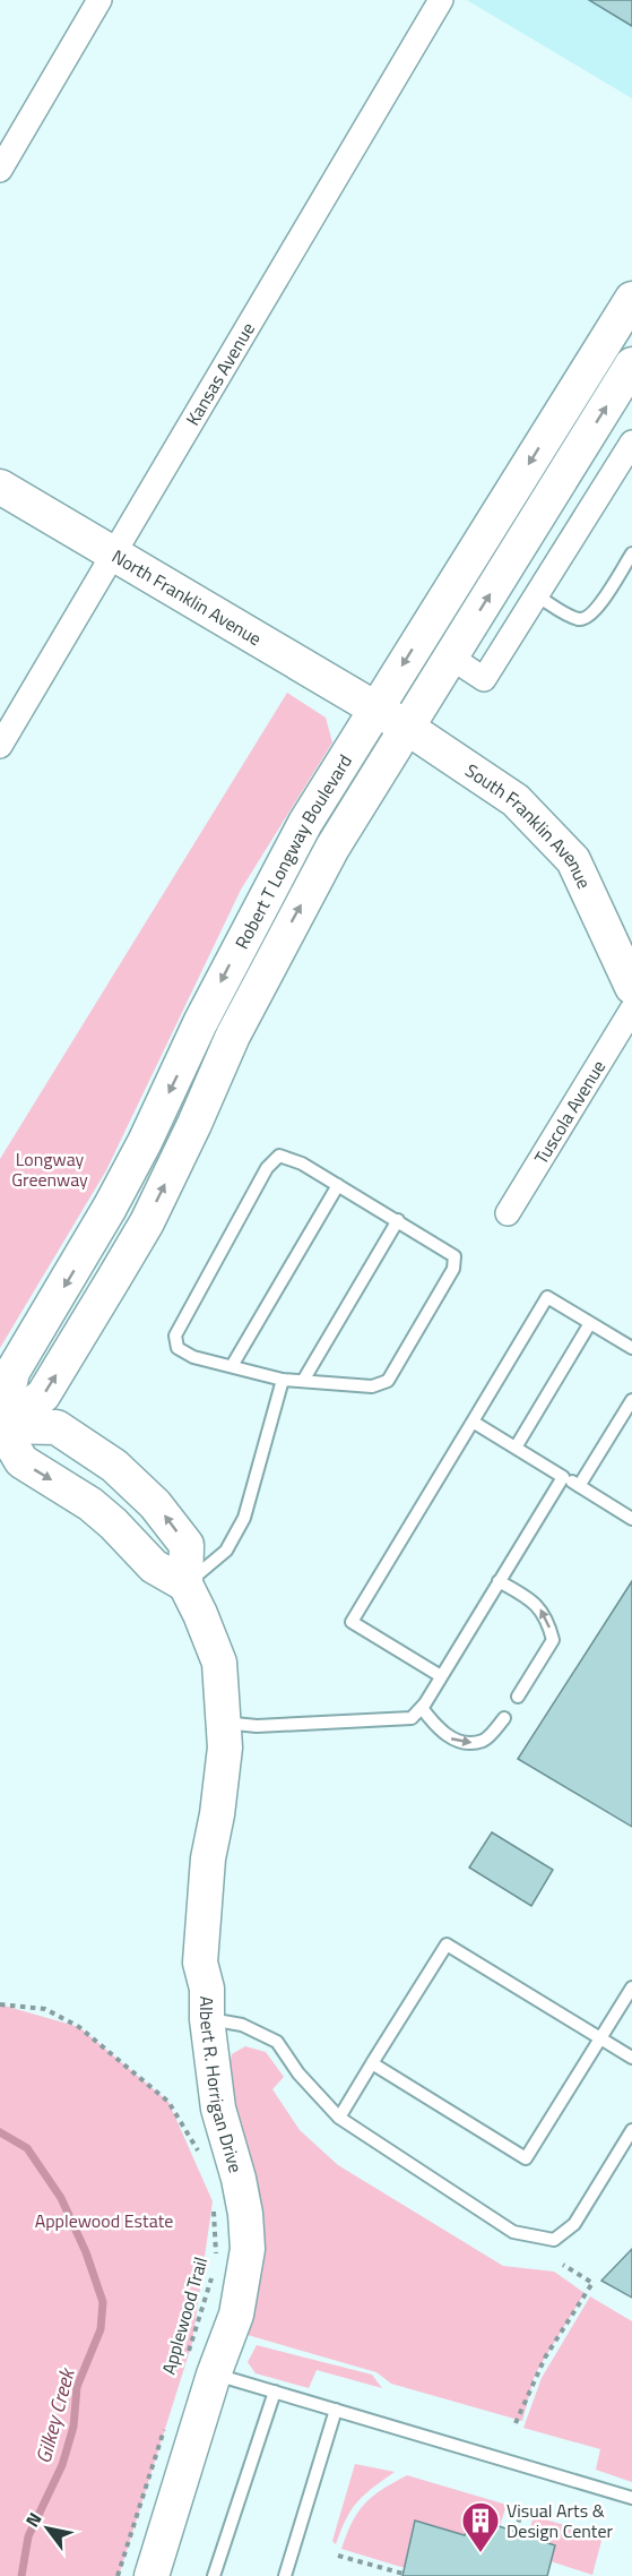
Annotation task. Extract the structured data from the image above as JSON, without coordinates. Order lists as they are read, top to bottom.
{
  "streets": {
    "street": [
      "Kansas Avenue",
      "North Franklin Avenue",
      "South Franklin Avenue",
      "Robert T Longway Boulevard",
      "Tuscola Avenue",
      "Albert R. Horrigan Drive"
    ],
    "path": ["Applewood Trail"]
  },
  "crossings": [
    ["Kansas Avenue", "North Franklin Avenue"],
    ["North Franklin Avenue", "South Franklin Avenue"],
    ["North Franklin Avenue", "Robert T Longway Boulevard"],
    ["South Franklin Avenue", "Robert T Longway Boulevard"],
    ["Robert T Longway Boulevard", "Albert R. Horrigan Drive"],
    ["Albert R. Horrigan Drive", "Applewood Trail"]
  ],
  "water": ["Gilkey Creek"],
  "parks": ["Longway Greenway", "Applewood Estate"],
  "places": {
    "building": ["Visual Arts & Design Center"]
  },
  "north": "top left"
}
